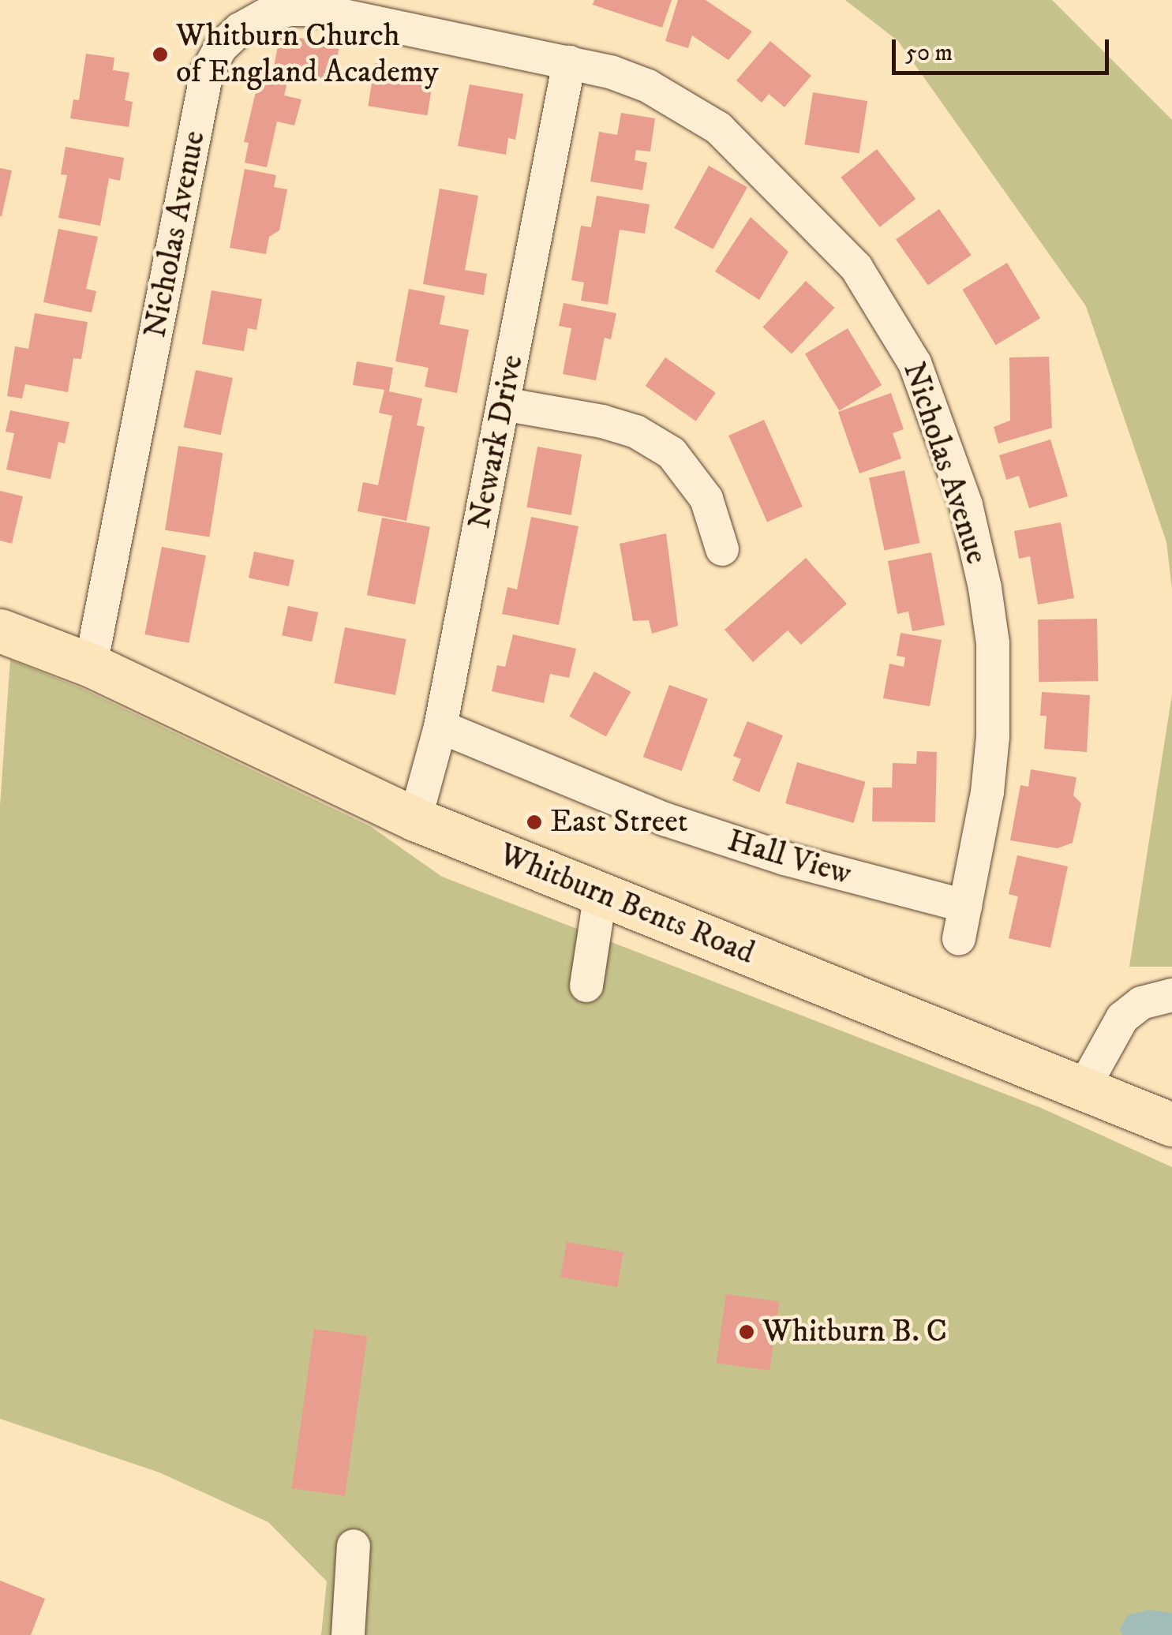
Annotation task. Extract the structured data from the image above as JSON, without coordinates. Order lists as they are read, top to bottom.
{
  "streets": {
    "main road": ["Whitburn Bents Road"],
    "street": ["Nicholas Avenue", "Newark Drive", "Hall View"]
  },
  "crossings": [
    ["Nicholas Avenue", "Newark Drive"],
    ["Nicholas Avenue", "Hall View"],
    ["Nicholas Avenue", "Whitburn Bents Road"],
    ["Newark Drive", "Hall View"],
    ["Newark Drive", "Whitburn Bents Road"]
  ],
  "places": ["Whitburn Church of England Academy", "East Street", "Whitburn B. C"],
  "scale_bar": "50 m"
}
